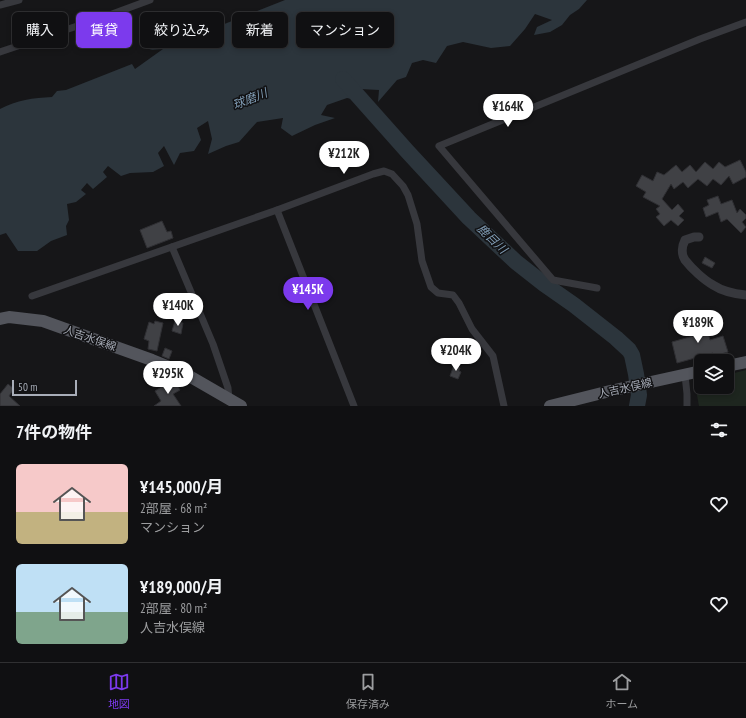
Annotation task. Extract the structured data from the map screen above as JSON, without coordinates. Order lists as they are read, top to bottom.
{
  "streets": {
    "main road": ["人吉水俣線"]
  },
  "water": ["球磨川", "鹿目川"],
  "scale_bar": "50 m",
  "page": {
    "chip": [
      "購入",
      "賃貸",
      "絞り込み",
      "新着",
      "マンション"
    ],
    "price": [
      "¥164K",
      "¥212K",
      "¥145K",
      "¥140K",
      "¥189K",
      "¥204K",
      "¥295K"
    ],
    "scale": "50 m",
    "heading": "7件の物件",
    "list": [
      {
        "name": "¥145,000/月",
        "note": "2部屋 · 68 m² · マンション"
      },
      {
        "name": "¥189,000/月",
        "note": "2部屋 · 80 m² · 人吉水俣線"
      }
    ],
    "tabs": ["地図", "保存済み", "ホーム"]
  }
}
